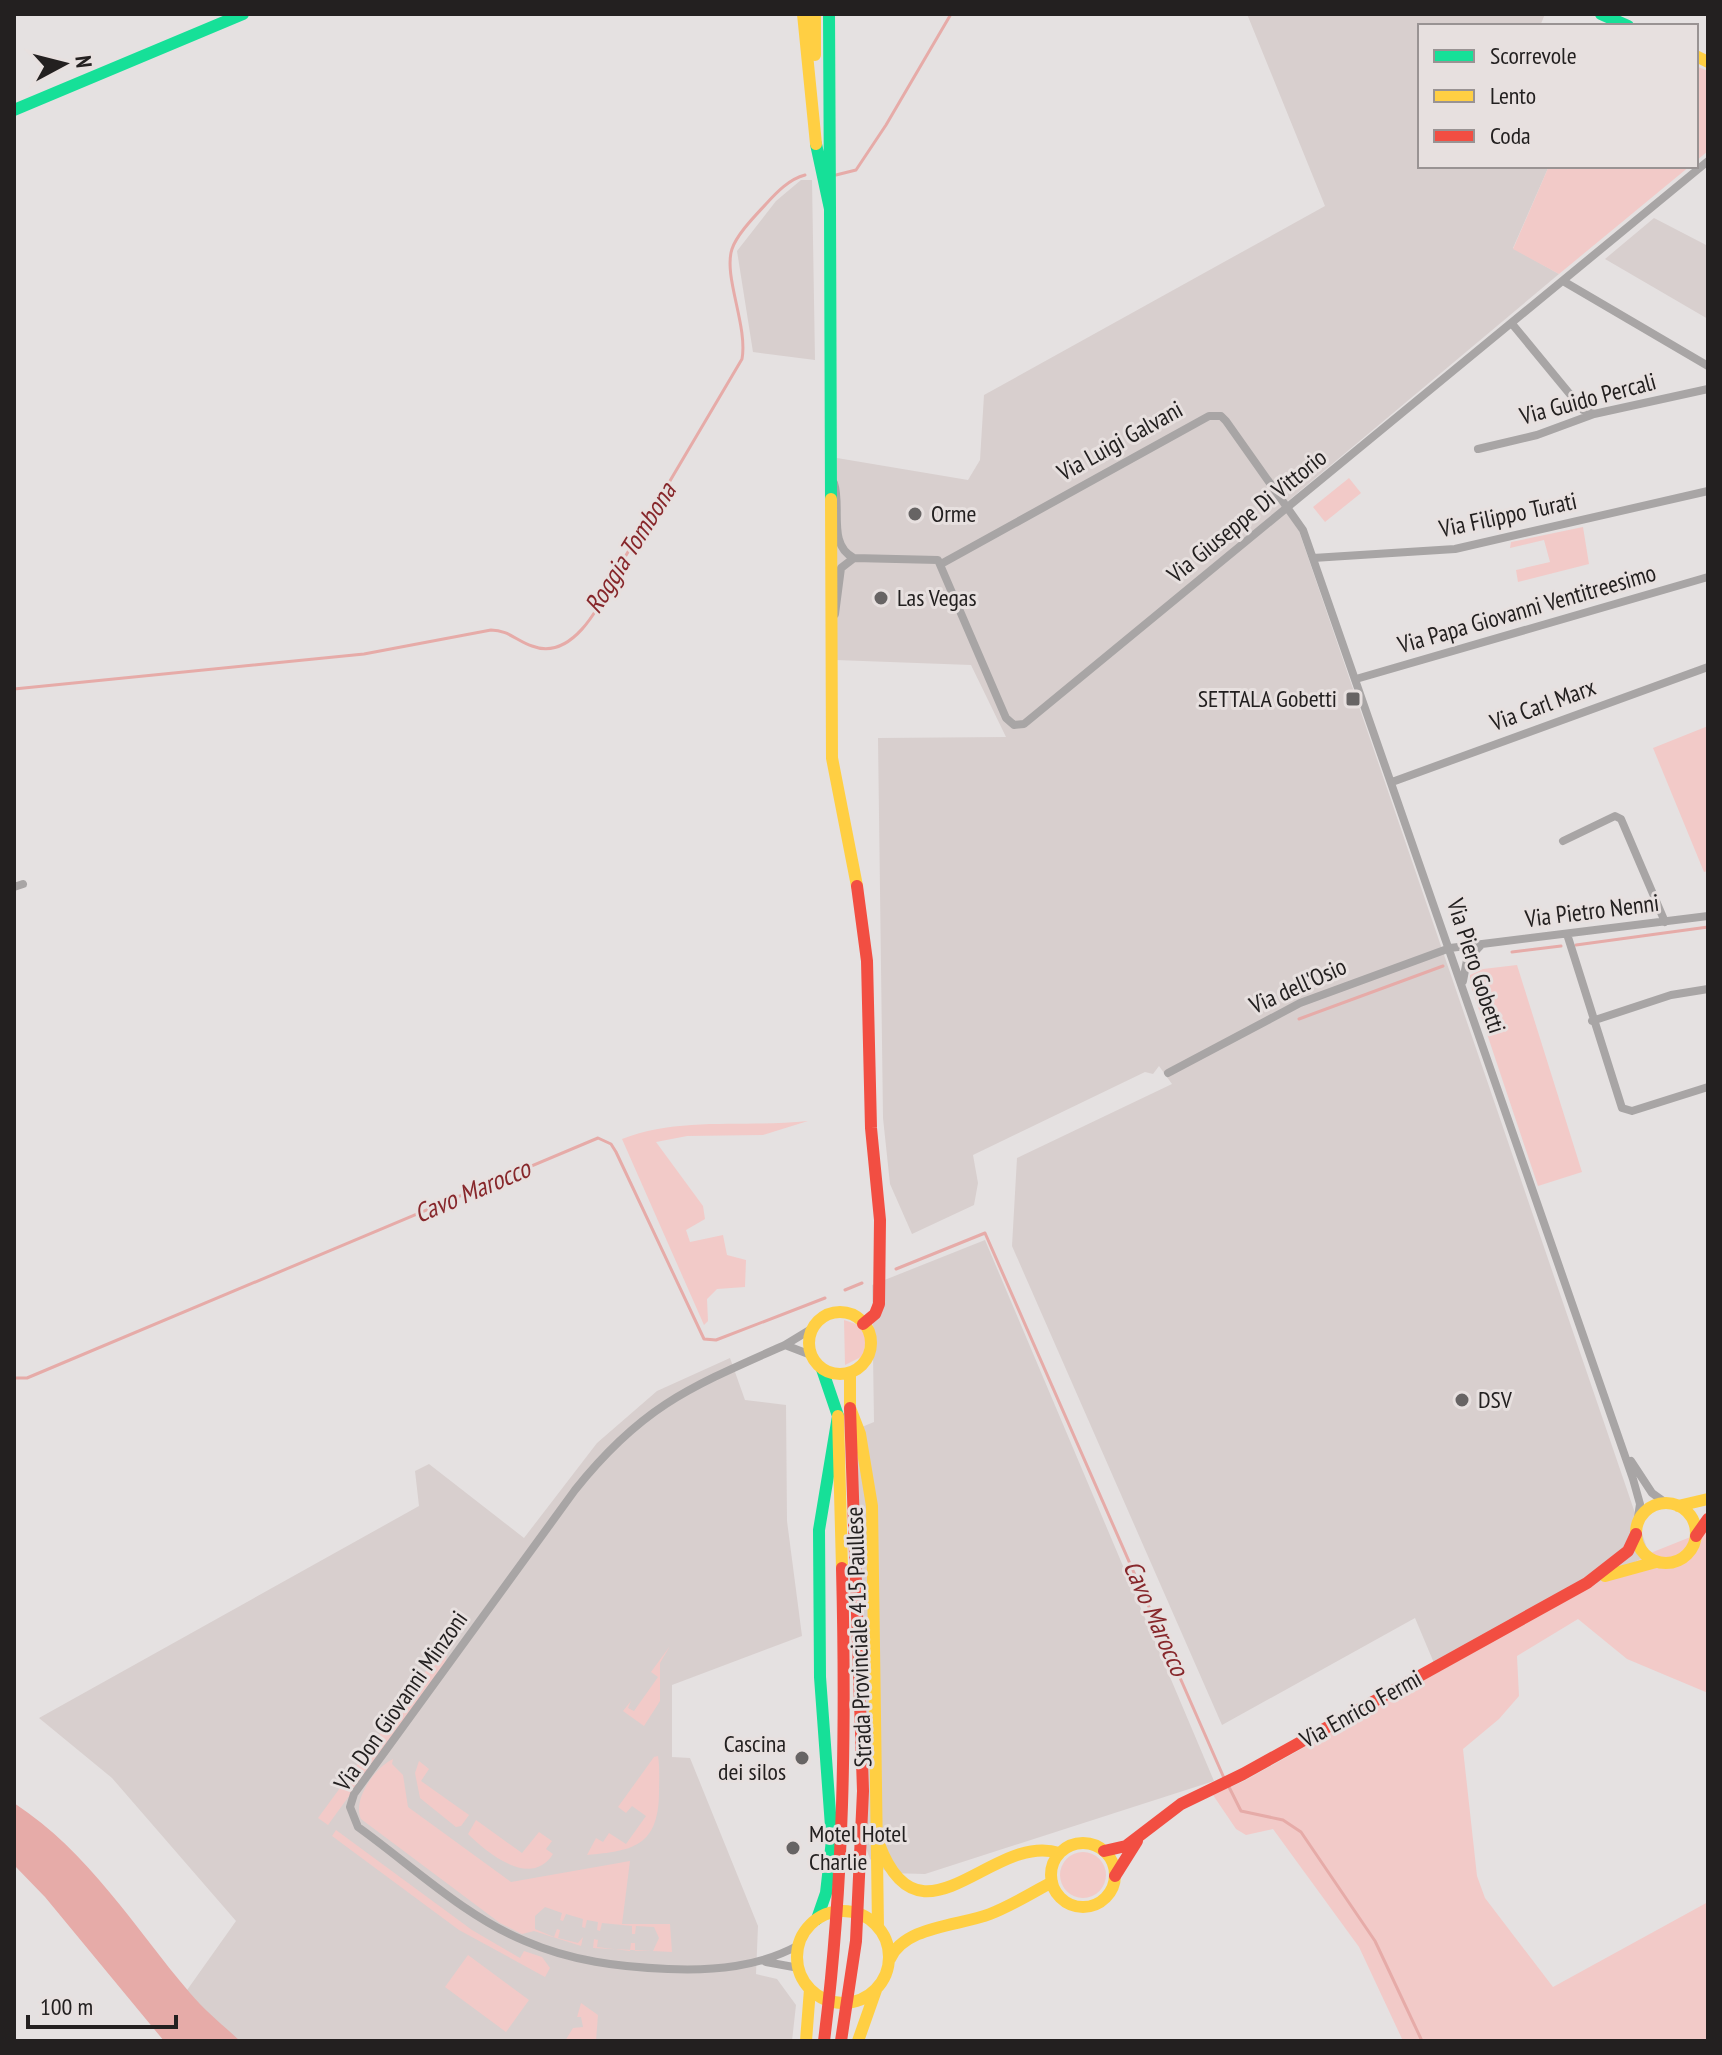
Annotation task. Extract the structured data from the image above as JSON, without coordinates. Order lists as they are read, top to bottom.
{
  "streets": {
    "main road": ["Strada Provinciale 415 Paullese", "Via Enrico Fermi"],
    "street": [
      "Via Guido Percali",
      "Via Luigi Galvani",
      "Via Filippo Turati",
      "Via Giuseppe Di Vittorio",
      "Via Papa Giovanni Ventitreesimo",
      "Via Carl Marx",
      "Via Pietro Nenni",
      "Via Piero Gobetti",
      "Via dell'Osio",
      "Via Don Giovanni Minzoni"
    ]
  },
  "crossings": [
    ["Via Luigi Galvani", "Via Giuseppe Di Vittorio"],
    ["Via Luigi Galvani", "Via Piero Gobetti"],
    ["Via Filippo Turati", "Via Piero Gobetti"],
    ["Via Giuseppe Di Vittorio", "Via Piero Gobetti"],
    ["Via Papa Giovanni Ventitreesimo", "Via Piero Gobetti"],
    ["Via Carl Marx", "Via Piero Gobetti"],
    ["Via Pietro Nenni", "Via Piero Gobetti"],
    ["Via Pietro Nenni", "Via dell'Osio"],
    ["Via Piero Gobetti", "Via dell'Osio"],
    ["Strada Provinciale 415 Paullese", "Via Don Giovanni Minzoni"]
  ],
  "water": ["Roggia Tombona", "Cavo Marocco"],
  "places": {
    "other": [
      "Orme",
      "Las Vegas",
      "DSV",
      "Cascina dei silos",
      "Motel Hotel Charlie"
    ],
    "transit": ["SETTALA Gobetti"]
  },
  "legend": ["Scorrevole", "Lento", "Coda"],
  "scale_bar": "100 m",
  "north": "right"
}
